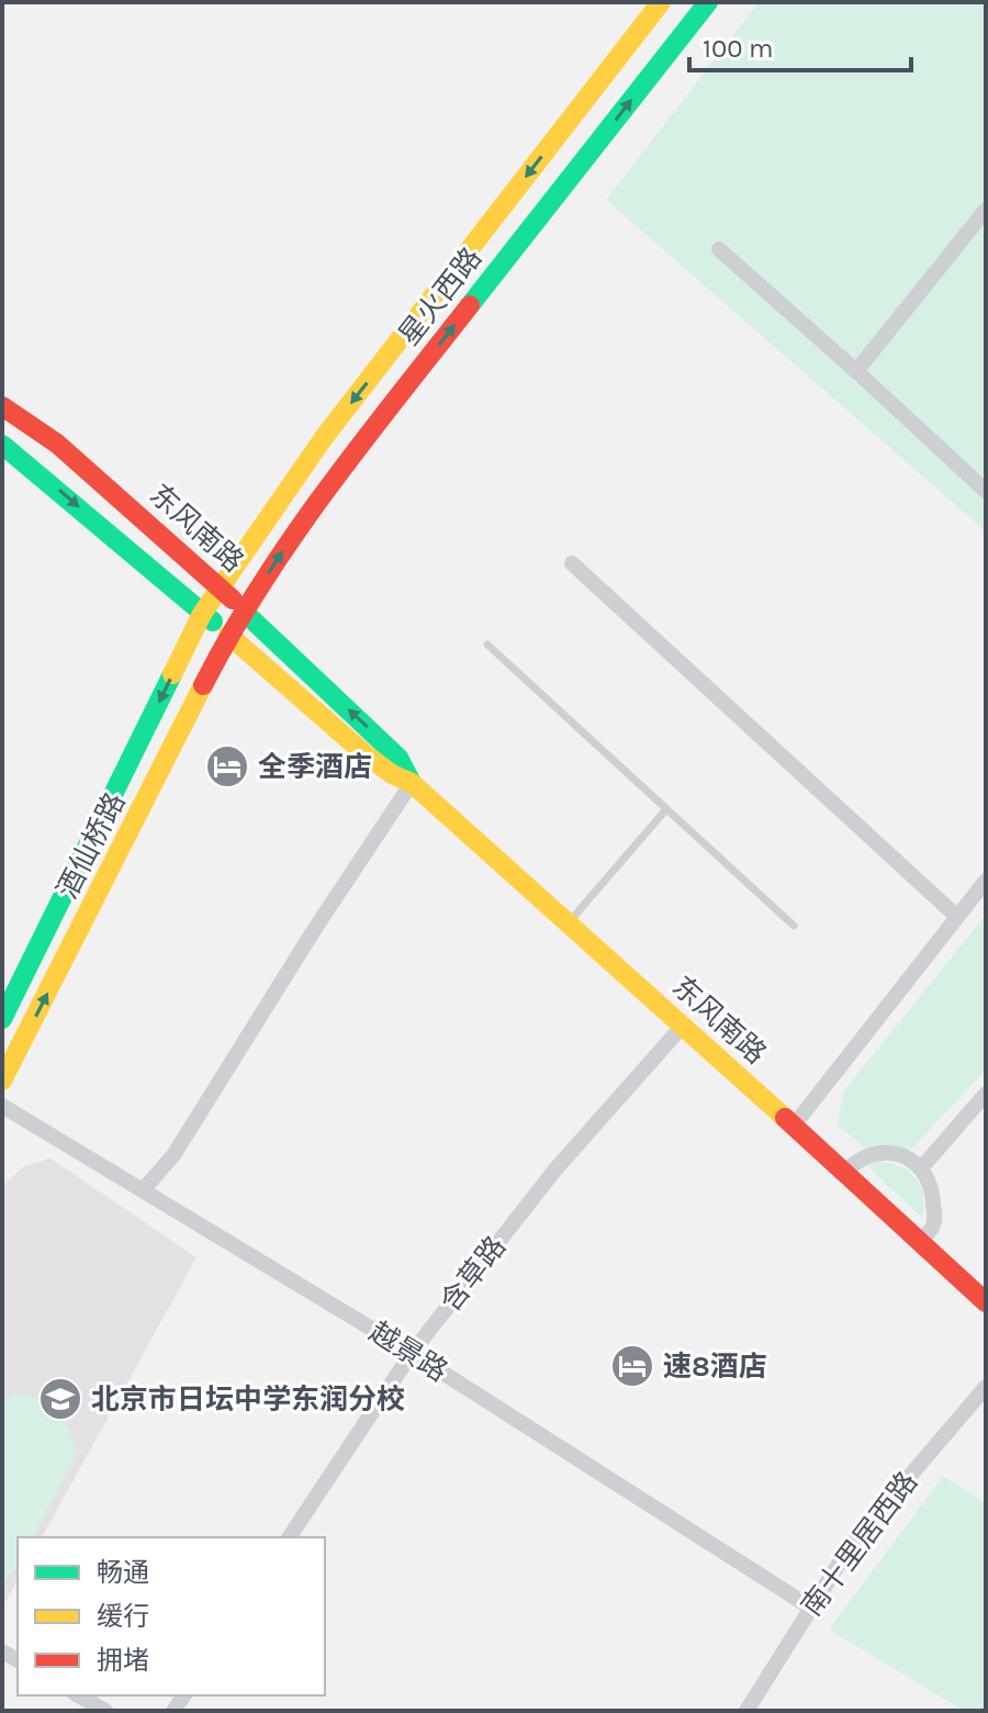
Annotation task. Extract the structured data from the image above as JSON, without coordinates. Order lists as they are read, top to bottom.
{
  "streets": {
    "main road": ["星火西路", "东风南路", "酒仙桥路"],
    "street": ["含草路", "越景路", "南十里居西路"]
  },
  "crossings": [
    ["星火西路", "东风南路"],
    ["星火西路", "酒仙桥路"],
    ["东风南路", "酒仙桥路"],
    ["东风南路", "含草路"],
    ["含草路", "越景路"],
    ["越景路", "南十里居西路"]
  ],
  "places": {
    "hotel": ["全季酒店", "速8酒店"],
    "school or university": ["北京市日坛中学东润分校"]
  },
  "legend": ["畅通", "缓行", "拥堵"],
  "scale_bar": "100 m"
}
